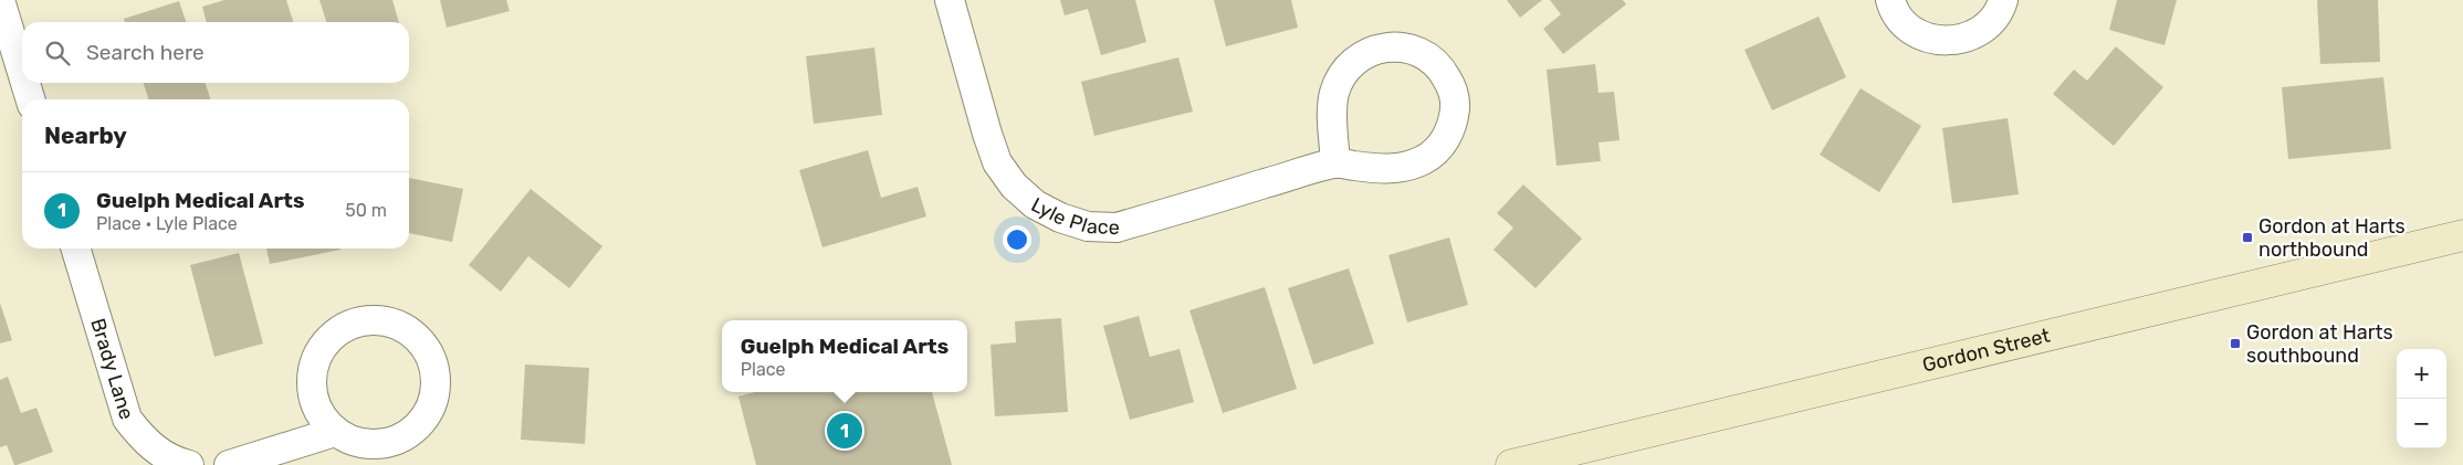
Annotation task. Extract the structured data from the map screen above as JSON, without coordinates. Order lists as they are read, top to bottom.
{
  "streets": {
    "main road": ["Gordon Street"],
    "street": ["Lyle Place", "Brady Lane"]
  },
  "places": {
    "transit": ["Gordon at Harts northbound", "Gordon at Harts southbound"]
  },
  "page": {
    "search": "Search here",
    "heading": "Nearby",
    "list": [
      {
        "mark": "1",
        "name": "Guelph Medical Arts",
        "note": "Place · Lyle Place",
        "value": "50 m"
      }
    ],
    "popup": ["Guelph Medical Arts", "Place"],
    "map_buttons": ["+", "−"],
    "pins": "1"
  }
}
